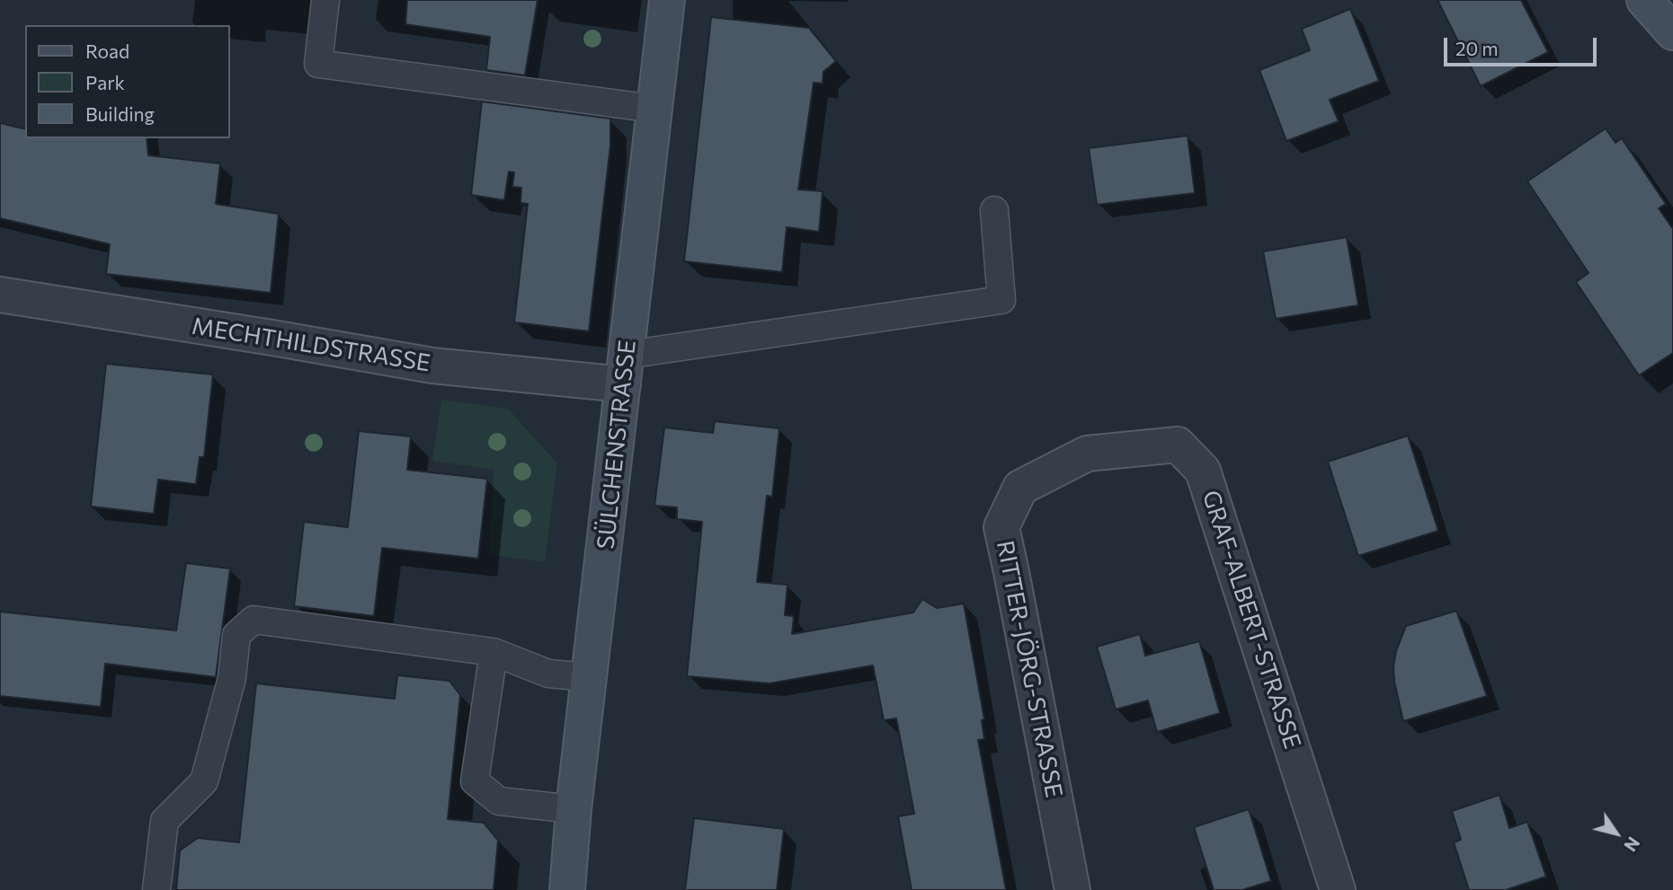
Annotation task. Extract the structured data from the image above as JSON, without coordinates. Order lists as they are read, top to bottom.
{
  "streets": {
    "main road": ["SÜLCHENSTRASSE"],
    "street": ["MECHTHILDSTRASSE", "GRAF-ALBERT-STRASSE", "RITTER-JÖRG-STRASSE"]
  },
  "crossings": [
    ["MECHTHILDSTRASSE", "SÜLCHENSTRASSE"],
    ["GRAF-ALBERT-STRASSE", "RITTER-JÖRG-STRASSE"]
  ],
  "legend": ["Road", "Park", "Building"],
  "scale_bar": "20 m",
  "north": "bottom right"
}
